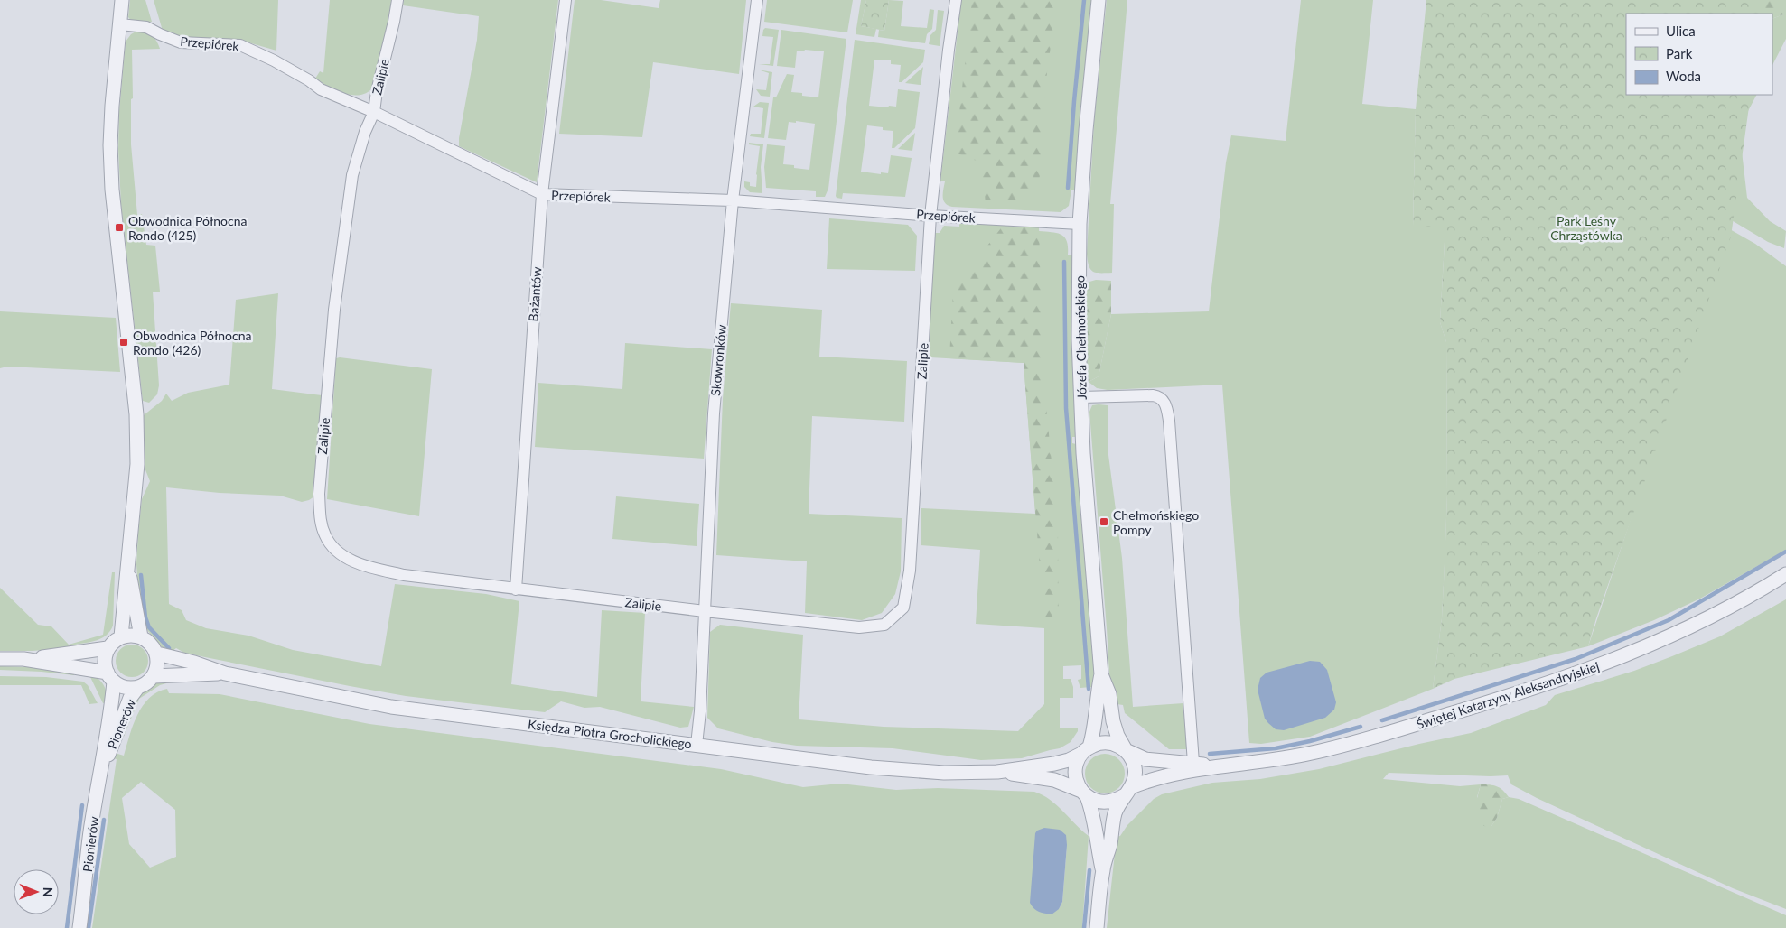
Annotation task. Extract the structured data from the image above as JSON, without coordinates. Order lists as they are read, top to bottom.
{
  "streets": {
    "street": [
      "Przepiórek",
      "Zalipie",
      "Bażantów",
      "Józefa Chełmońskiego",
      "Skowronków",
      "Świętej Katarzyny Aleksandryjskiej",
      "Pionerów",
      "Księdza Piotra Grocholickiego",
      "Pionierów"
    ]
  },
  "crossings": [
    ["Przepiórek", "Zalipie"],
    ["Przepiórek", "Bażantów"],
    ["Przepiórek", "Józefa Chełmońskiego"],
    ["Przepiórek", "Skowronków"],
    ["Zalipie", "Bażantów"],
    ["Zalipie", "Skowronków"],
    ["Józefa Chełmońskiego", "Świętej Katarzyny Aleksandryjskiej"],
    ["Józefa Chełmońskiego", "Księdza Piotra Grocholickiego"],
    ["Skowronków", "Księdza Piotra Grocholickiego"],
    ["Świętej Katarzyny Aleksandryjskiej", "Księdza Piotra Grocholickiego"],
    ["Pionerów", "Księdza Piotra Grocholickiego"],
    ["Pionerów", "Pionierów"]
  ],
  "parks": ["Park Leśny Chrząstówka"],
  "places": {
    "transit": ["Obwodnica Północna Rondo (425)", "Obwodnica Północna Rondo (426)", "Chełmońskiego Pompy"]
  },
  "legend": ["Ulica", "Park", "Woda"],
  "north": "right"
}
